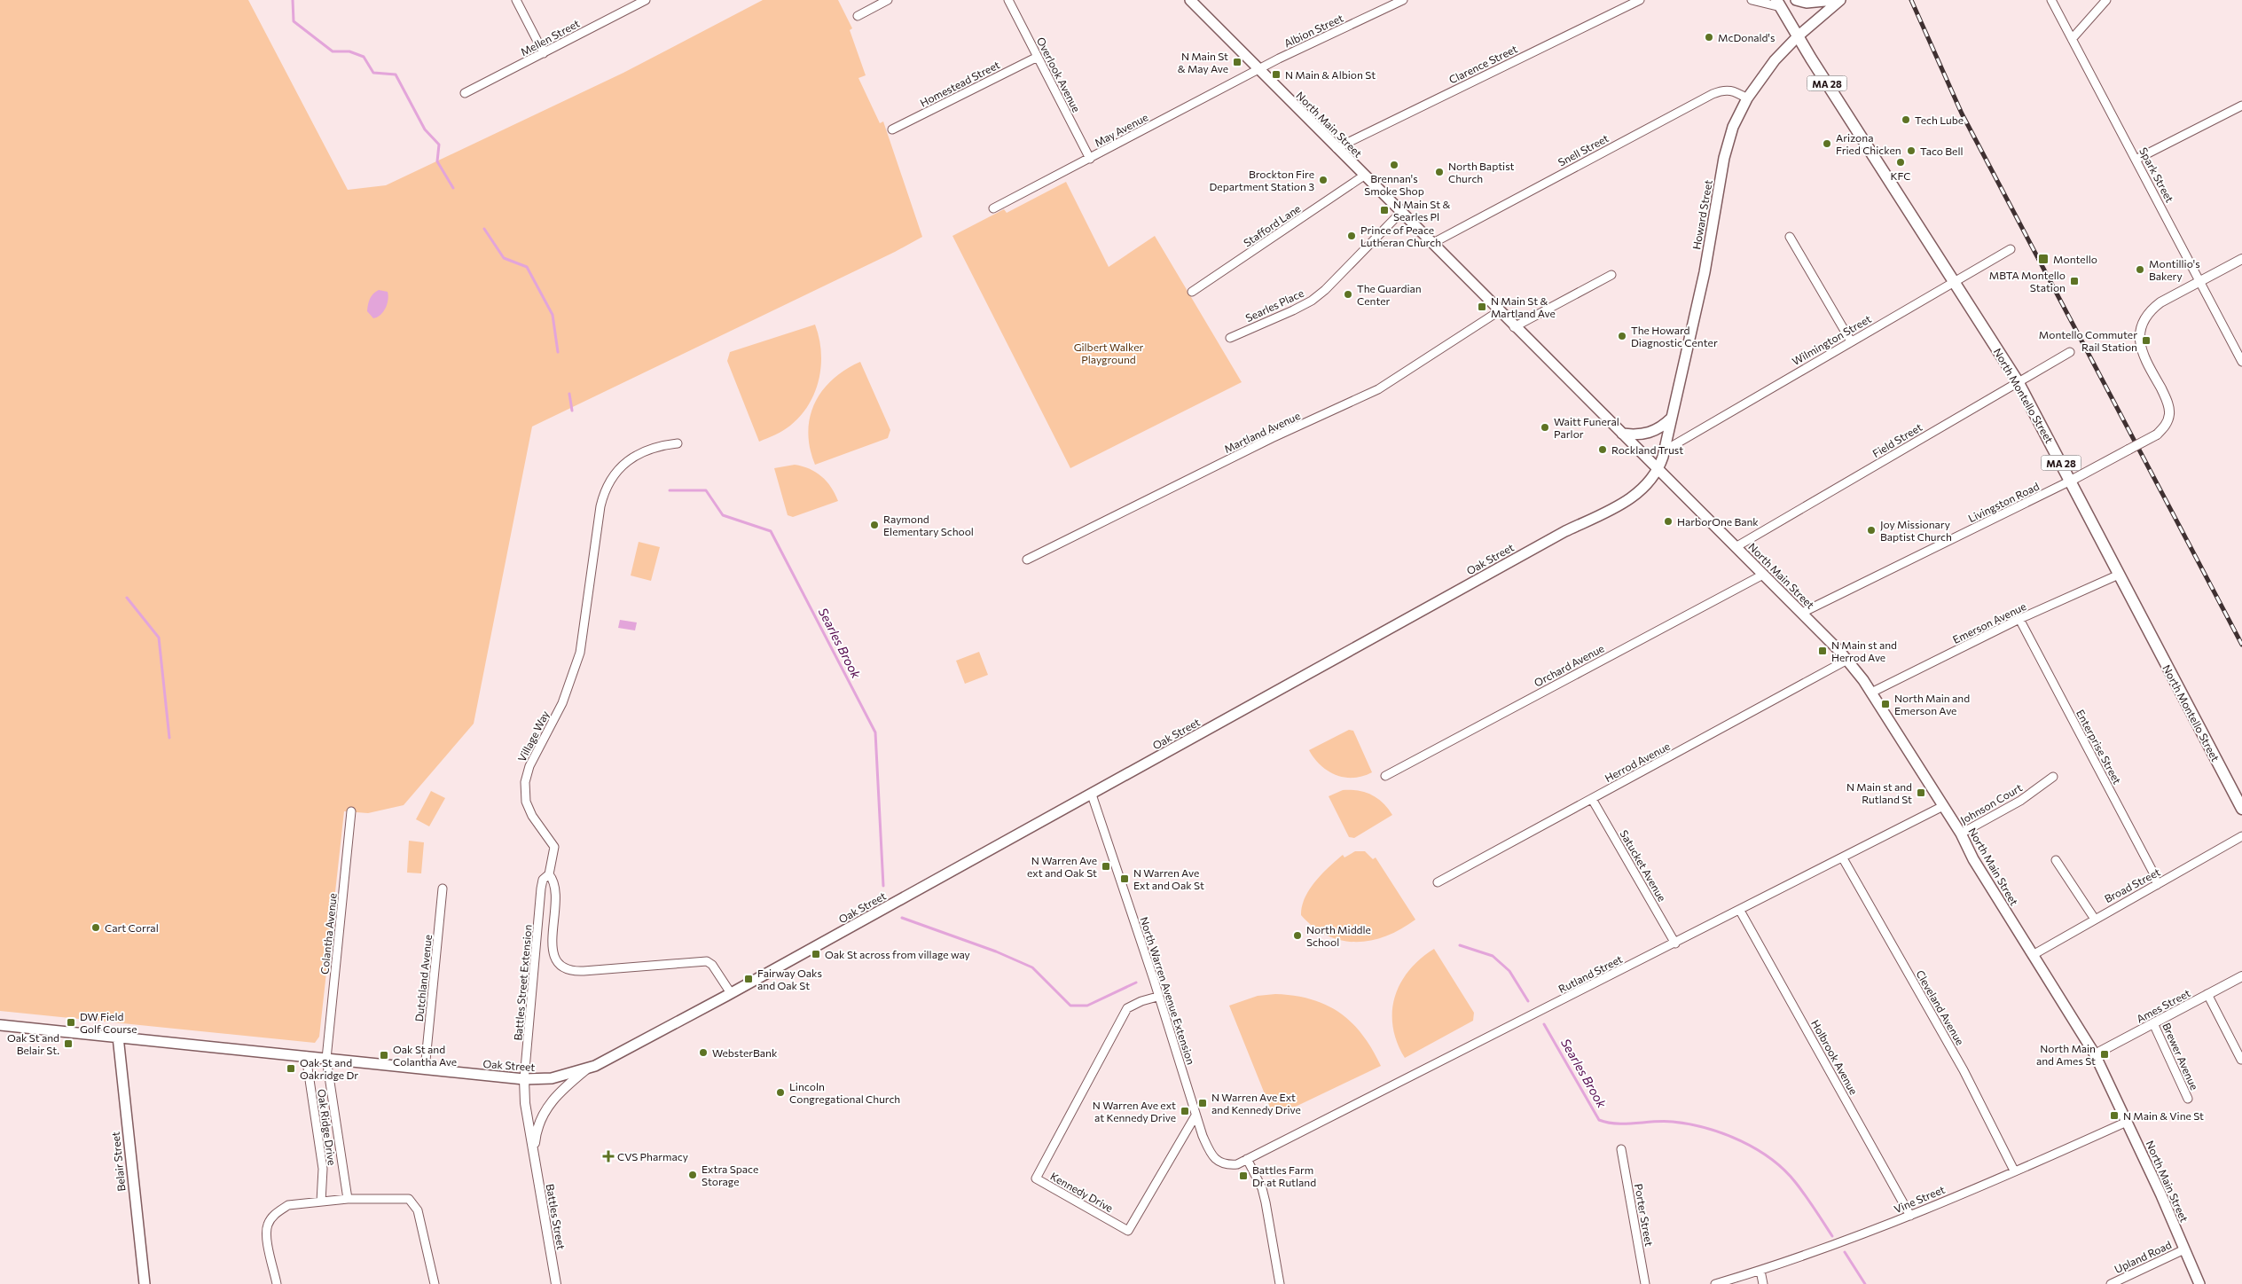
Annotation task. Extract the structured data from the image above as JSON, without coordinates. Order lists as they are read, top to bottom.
{
  "streets": {
    "main road": [
      "MA 28",
      "North Main Street",
      "Howard Street",
      "North Montello Street",
      "Oak Street",
      "Belair Street"
    ],
    "street": [
      "Albion Street",
      "Mellen Street",
      "Clarence Street",
      "Overlook Avenue",
      "Homestead Street",
      "May Avenue",
      "Snell Street",
      "Spark Street",
      "Stafford Lane",
      "Searles Place",
      "Wilmington Street",
      "Martland Avenue",
      "Field Street",
      "Livingston Road",
      "Emerson Avenue",
      "Orchard Avenue",
      "Village Way",
      "Enterprise Street",
      "Herrod Avenue",
      "Johnson Court",
      "Satucket Avenue",
      "Broad Street",
      "Colantha Avenue",
      "Rutland Street",
      "Dutchland Avenue",
      "Battles Street Extension",
      "North Warren Avenue Extension",
      "Ames Street",
      "Cleveland Avenue",
      "Brewer Avenue",
      "Holbrook Avenue",
      "Oak Ridge Drive",
      "Kennedy Drive",
      "Vine Street",
      "Porter Street",
      "Battles Street",
      "Upland Road"
    ]
  },
  "crossings": [
    ["Albion Street", "North Main Street"],
    ["Albion Street", "May Avenue"],
    ["Clarence Street", "North Main Street"],
    ["Overlook Avenue", "Homestead Street"],
    ["Overlook Avenue", "May Avenue"],
    ["North Main Street", "May Avenue"],
    ["North Main Street", "Snell Street"],
    ["North Main Street", "Howard Street"],
    ["North Main Street", "Stafford Lane"],
    ["North Main Street", "Searles Place"],
    ["North Main Street", "Martland Avenue"],
    ["North Main Street", "Field Street"],
    ["North Main Street", "Livingston Road"],
    ["North Main Street", "Oak Street"],
    ["North Main Street", "Emerson Avenue"],
    ["North Main Street", "Orchard Avenue"],
    ["North Main Street", "Herrod Avenue"],
    ["North Main Street", "Johnson Court"],
    ["North Main Street", "Broad Street"],
    ["North Main Street", "Rutland Street"],
    ["North Main Street", "Ames Street"],
    ["North Main Street", "Vine Street"],
    ["North Main Street", "Upland Road"],
    ["Snell Street", "Howard Street"],
    ["Howard Street", "Wilmington Street"],
    ["Howard Street", "North Montello Street"],
    ["Howard Street", "Oak Street"],
    ["Wilmington Street", "North Montello Street"],
    ["North Montello Street", "Field Street"],
    ["North Montello Street", "Livingston Road"],
    ["North Montello Street", "Emerson Avenue"],
    ["Oak Street", "Village Way"],
    ["Oak Street", "Colantha Avenue"],
    ["Oak Street", "Dutchland Avenue"],
    ["Oak Street", "Battles Street Extension"],
    ["Oak Street", "North Warren Avenue Extension"],
    ["Oak Street", "Oak Ridge Drive"],
    ["Oak Street", "Belair Street"],
    ["Oak Street", "Battles Street"],
    ["Emerson Avenue", "Enterprise Street"],
    ["Village Way", "Battles Street Extension"],
    ["Enterprise Street", "Broad Street"],
    ["Herrod Avenue", "Satucket Avenue"],
    ["Satucket Avenue", "Rutland Street"],
    ["Colantha Avenue", "Oak Ridge Drive"],
    ["Rutland Street", "North Warren Avenue Extension"],
    ["Rutland Street", "Cleveland Avenue"],
    ["Rutland Street", "Holbrook Avenue"],
    ["Battles Street Extension", "Battles Street"],
    ["North Warren Avenue Extension", "Kennedy Drive"],
    ["Ames Street", "Brewer Avenue"],
    ["Cleveland Avenue", "Vine Street"],
    ["Holbrook Avenue", "Vine Street"]
  ],
  "water": ["Searles Brook"],
  "parks": ["Gilbert Walker Playground"],
  "places": {
    "other": [
      "McDonald's",
      "Tech Lube",
      "Arizona Fried Chicken",
      "Taco Bell",
      "KFC",
      "Brennan's Smoke Shop",
      "North Baptist Church",
      "Brockton Fire Department Station 3",
      "Prince of Peace Lutheran Church",
      "Montillio's Bakery",
      "The Guardian Center",
      "The Howard Diagnostic Center",
      "Waitt Funeral Parlor",
      "Rockland Trust",
      "HarborOne Bank",
      "Raymond Elementary School",
      "Joy Missionary Baptist Church",
      "Cart Corral",
      "North Middle School",
      "WebsterBank",
      "Lincoln Congregational Church",
      "Extra Space Storage"
    ],
    "transit": [
      "N Main St & May Ave",
      "N Main & Albion St",
      "N Main St & Searles Pl",
      "Montello",
      "MBTA Montello Station",
      "N Main St & Martland Ave",
      "Montello Commuter Rail Station",
      "N Main st and Herrod Ave",
      "North Main and Emerson Ave",
      "N Main st and Rutland St",
      "N Warren Ave ext and Oak St",
      "N Warren Ave Ext and Oak St",
      "Oak St across from village way",
      "Fairway Oaks and Oak St",
      "DW Field Golf Course",
      "Oak St and Belair St.",
      "North Main and Ames St",
      "Oak St and Colantha Ave",
      "Oak St and Oakridge Dr",
      "N Warren Ave Ext and Kennedy Drive",
      "N Warren Ave ext at Kennedy Drive",
      "N Main & Vine St",
      "Battles Farm Dr at Rutland"
    ],
    "health": ["CVS Pharmacy"]
  }
}
